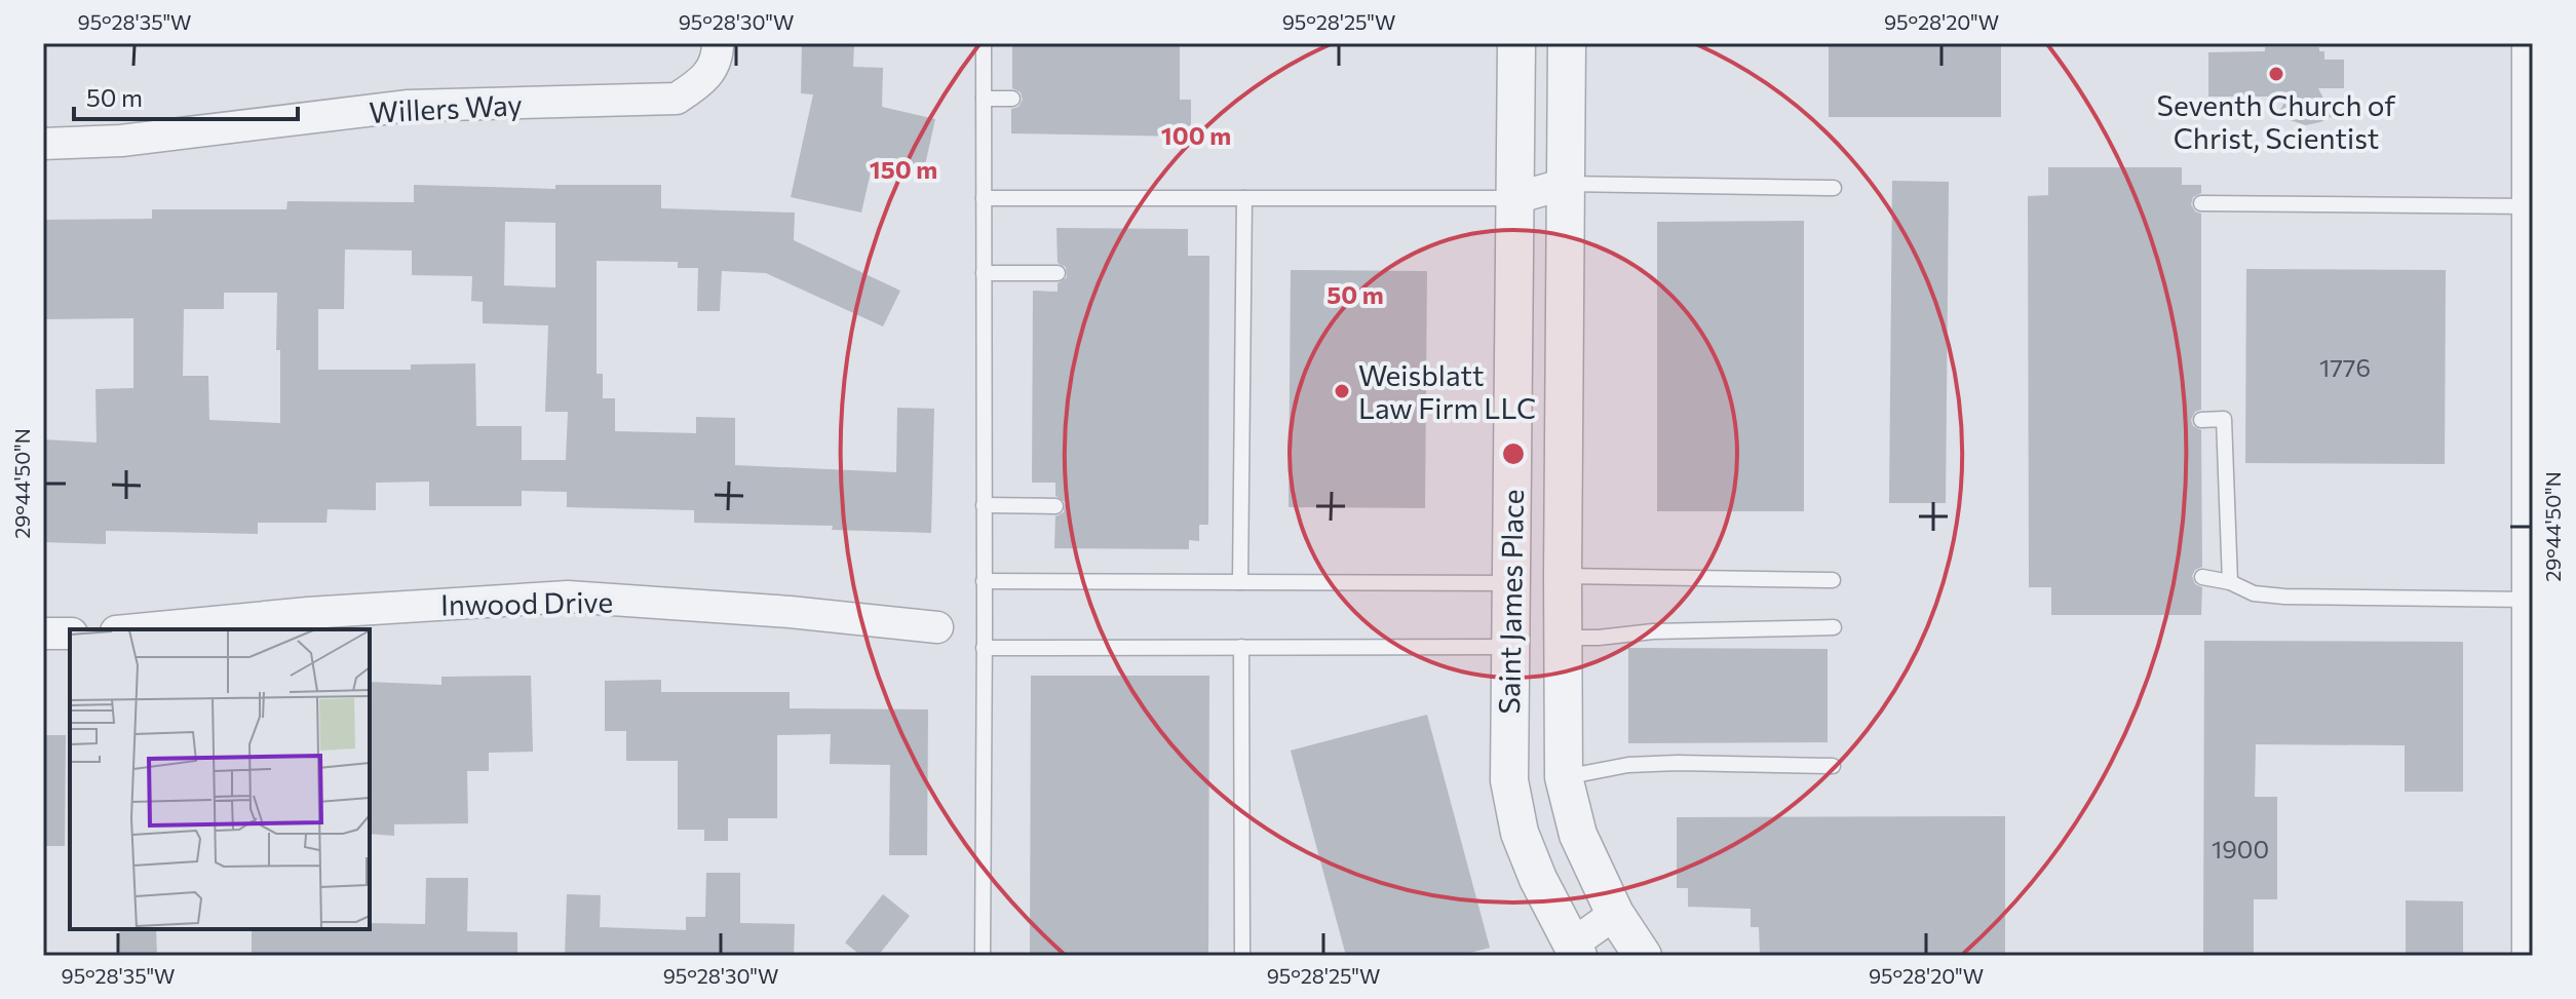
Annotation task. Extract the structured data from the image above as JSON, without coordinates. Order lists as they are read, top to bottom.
{
  "streets": {
    "street": ["Willers Way", "Saint James Place", "Inwood Drive"]
  },
  "places": ["Seventh Church of Christ, Scientist", "Weisblatt Law Firm LLC"],
  "house_numbers": ["1776", "1900"],
  "scale_bar": "50 m",
  "coordinates": [
    "95°28'35\"W",
    "95°28'30\"W",
    "95°28'25\"W",
    "95°28'20\"W",
    "29°44'50\"N"
  ],
  "rings": ["100 m", "150 m", "50 m"]
}
